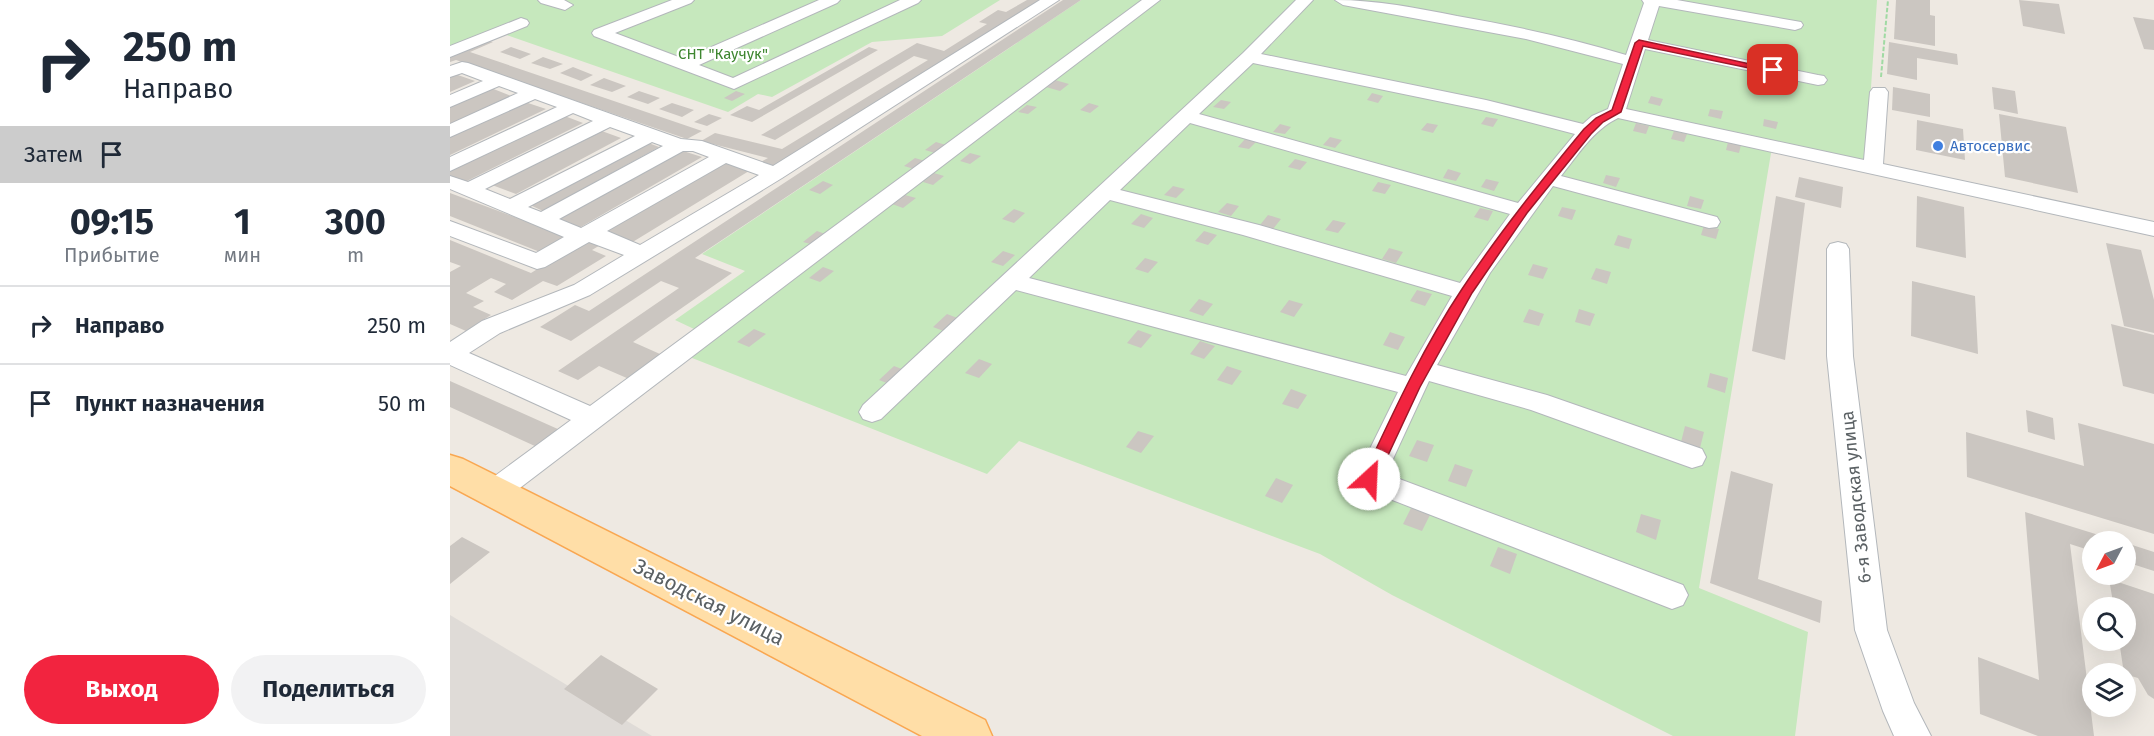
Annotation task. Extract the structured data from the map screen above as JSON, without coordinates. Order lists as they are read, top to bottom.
{
  "streets": {
    "main road": ["Заводская улица"],
    "street": ["6-я Заводская улица"]
  },
  "parks": ["СНТ \"Каучук\""],
  "places": ["Автосервис"],
  "north": "bottom left",
  "page": {
    "turn": ["250 m", "Направо"],
    "then": "Затем",
    "eta": [
      "09:15",
      "Прибытие",
      "1",
      "мин",
      "300",
      "m"
    ],
    "list": [
      {
        "name": "Направо",
        "value": "250 m"
      },
      {
        "name": "Пункт назначения",
        "value": "50 m"
      }
    ],
    "buttons": ["Выход", "Поделиться"]
  }
}
